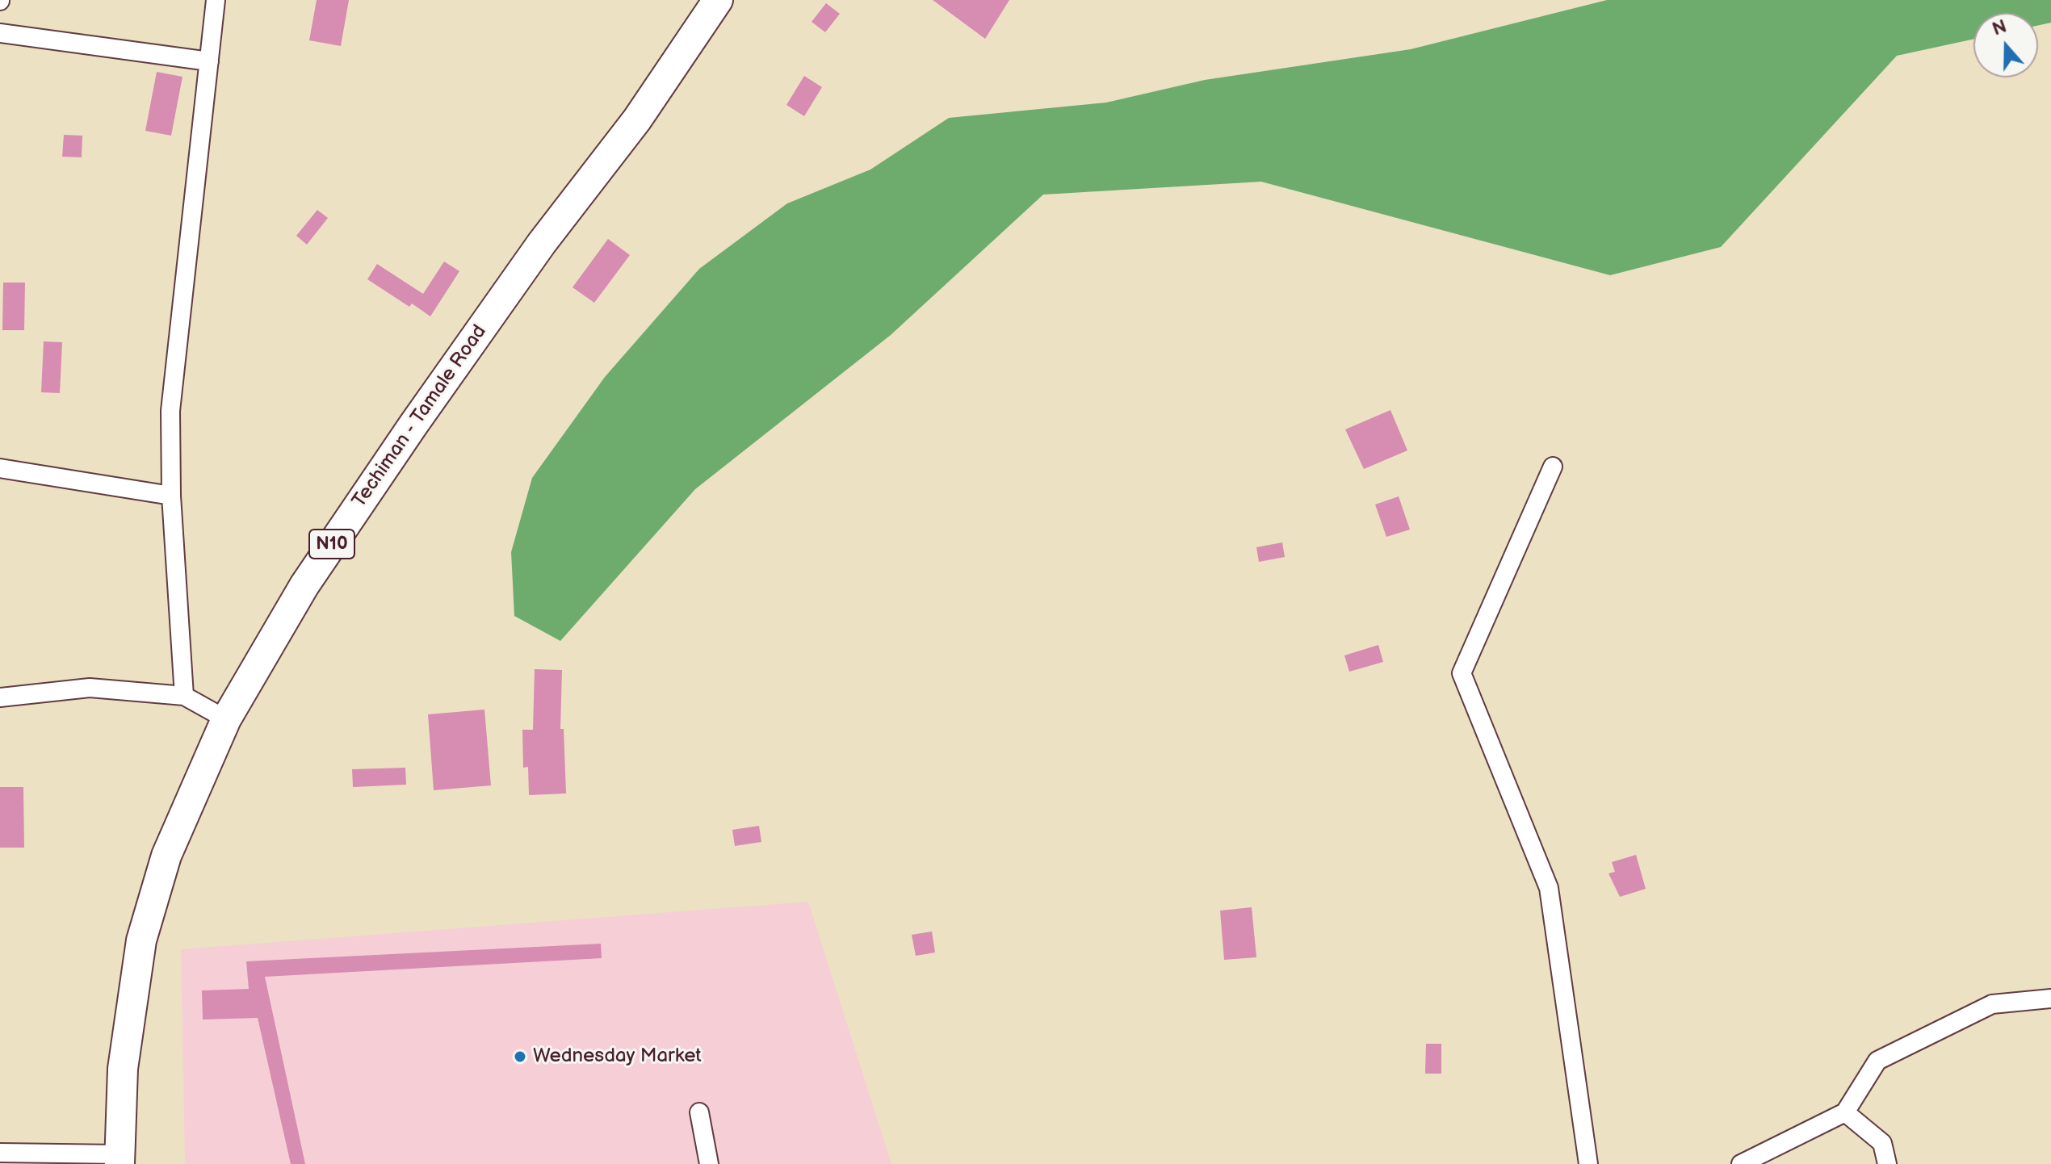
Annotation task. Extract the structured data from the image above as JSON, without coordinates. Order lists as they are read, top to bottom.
{
  "streets": {
    "highway": ["Techiman - Tamale Road", "N10"]
  },
  "places": ["Wednesday Market"],
  "north": "top"
}
